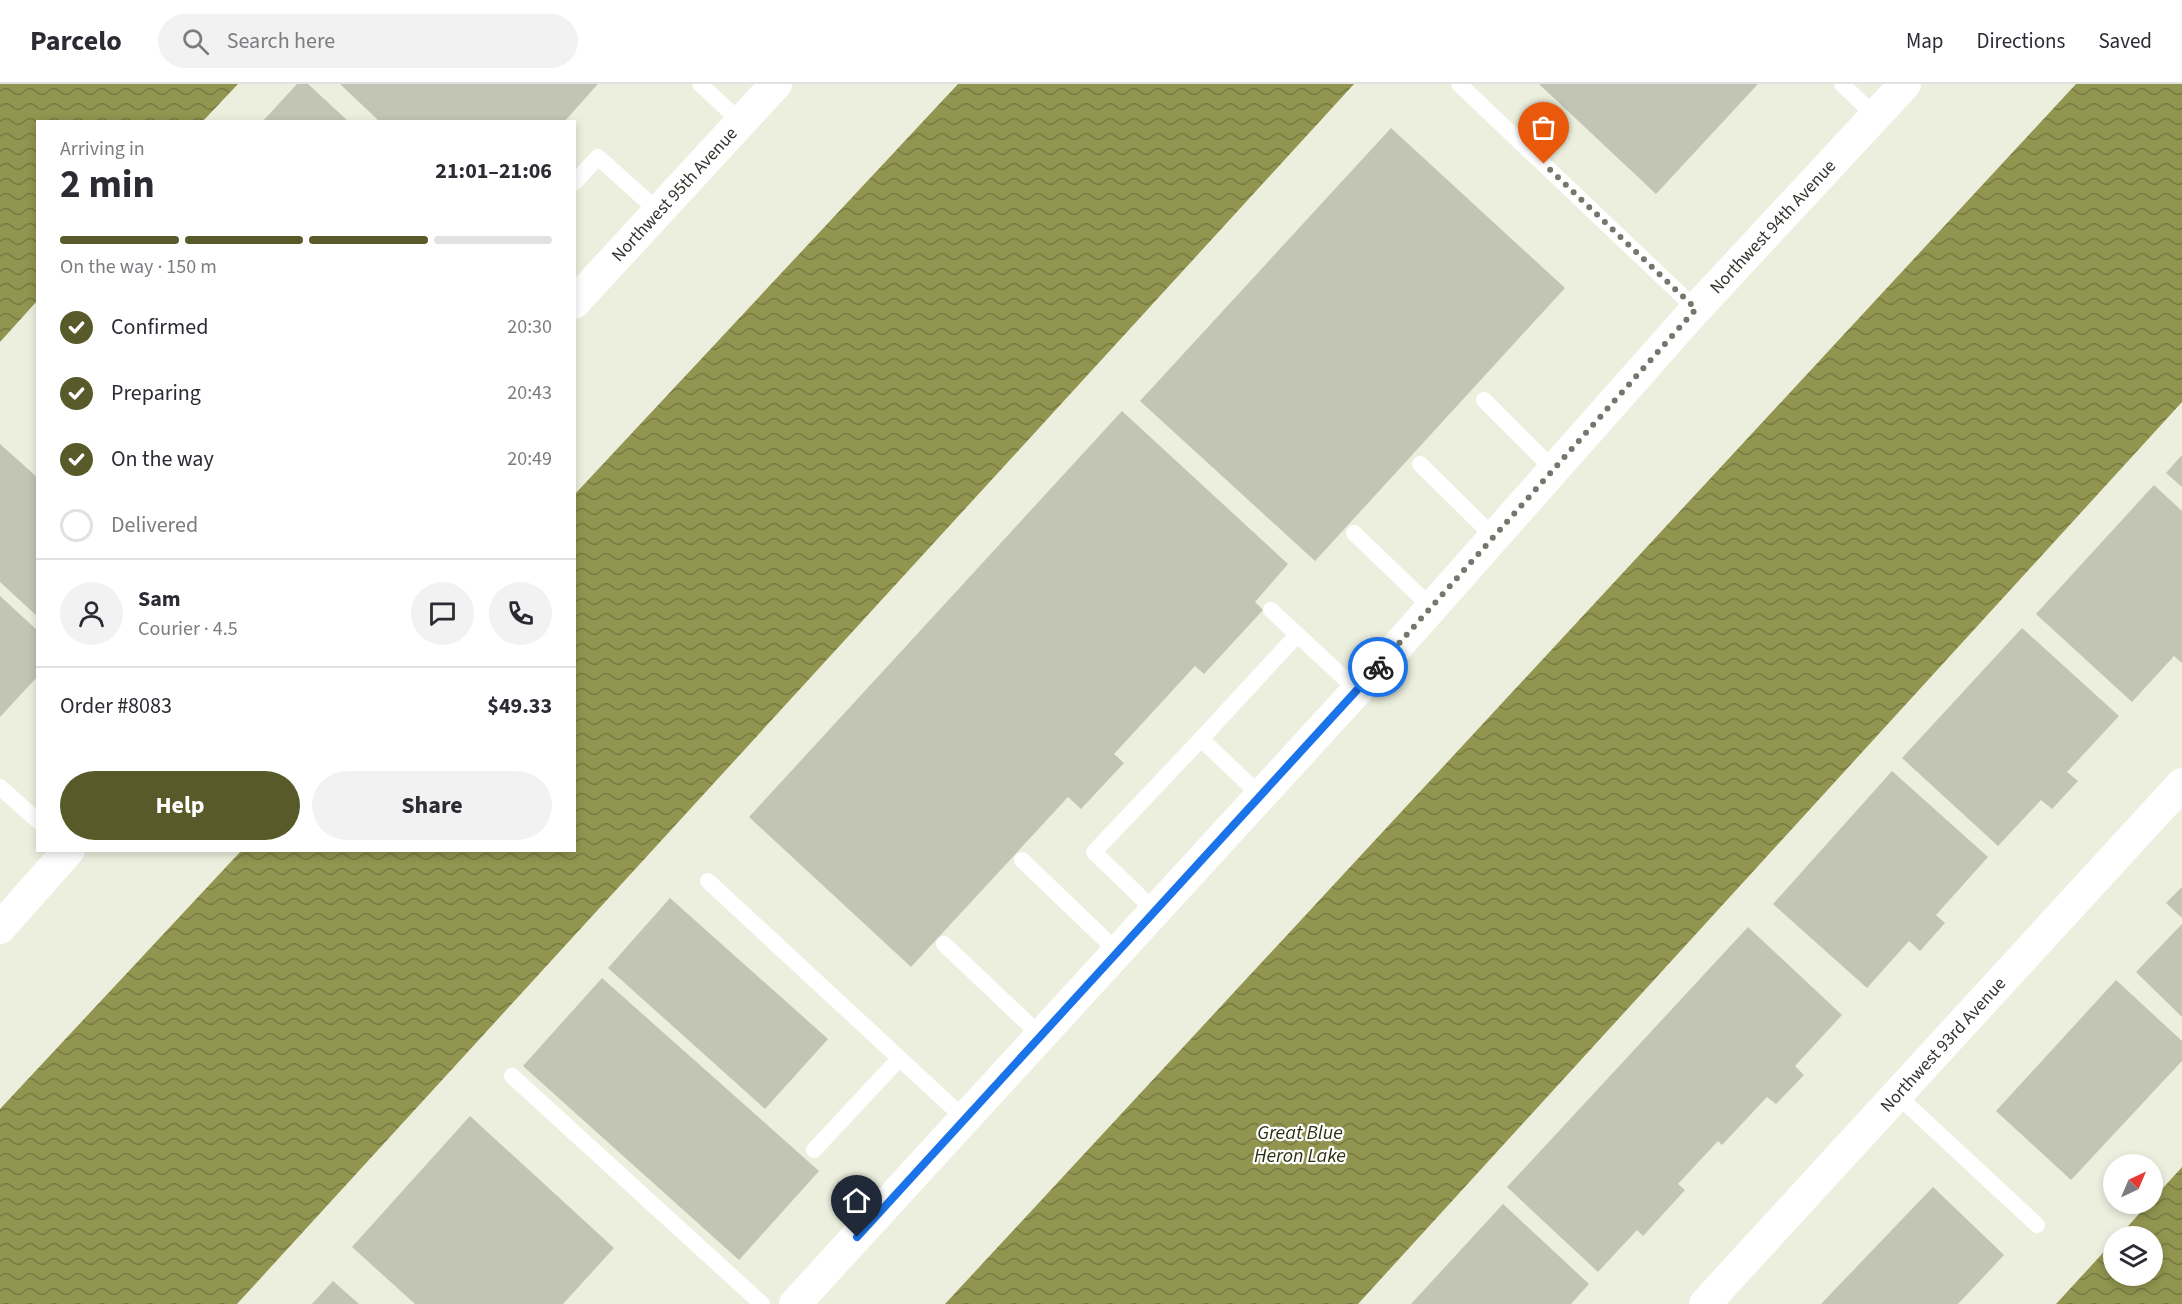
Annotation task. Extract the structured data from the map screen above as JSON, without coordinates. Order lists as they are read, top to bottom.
{
  "streets": {
    "street": ["Northwest 95th Avenue", "Northwest 94th Avenue", "Northwest 93rd Avenue"]
  },
  "water": ["Great Blue Heron Lake"],
  "north": "top right",
  "page": {
    "header": "Parcelo",
    "search": "Search here",
    "nav": ["Map", "Directions", "Saved"],
    "heading": ["2 min", "Arriving in", "21:01–21:06"],
    "panel": [
      "Sam",
      "Courier · 4.5",
      "Order #8083",
      "$49.33"
    ],
    "bar": "On the way · 150 m",
    "list": [
      ["Confirmed", "20:30"],
      ["Preparing", "20:43"],
      ["On the way", "20:49"],
      "Delivered"
    ],
    "buttons": ["Help", "Share"]
  }
}
